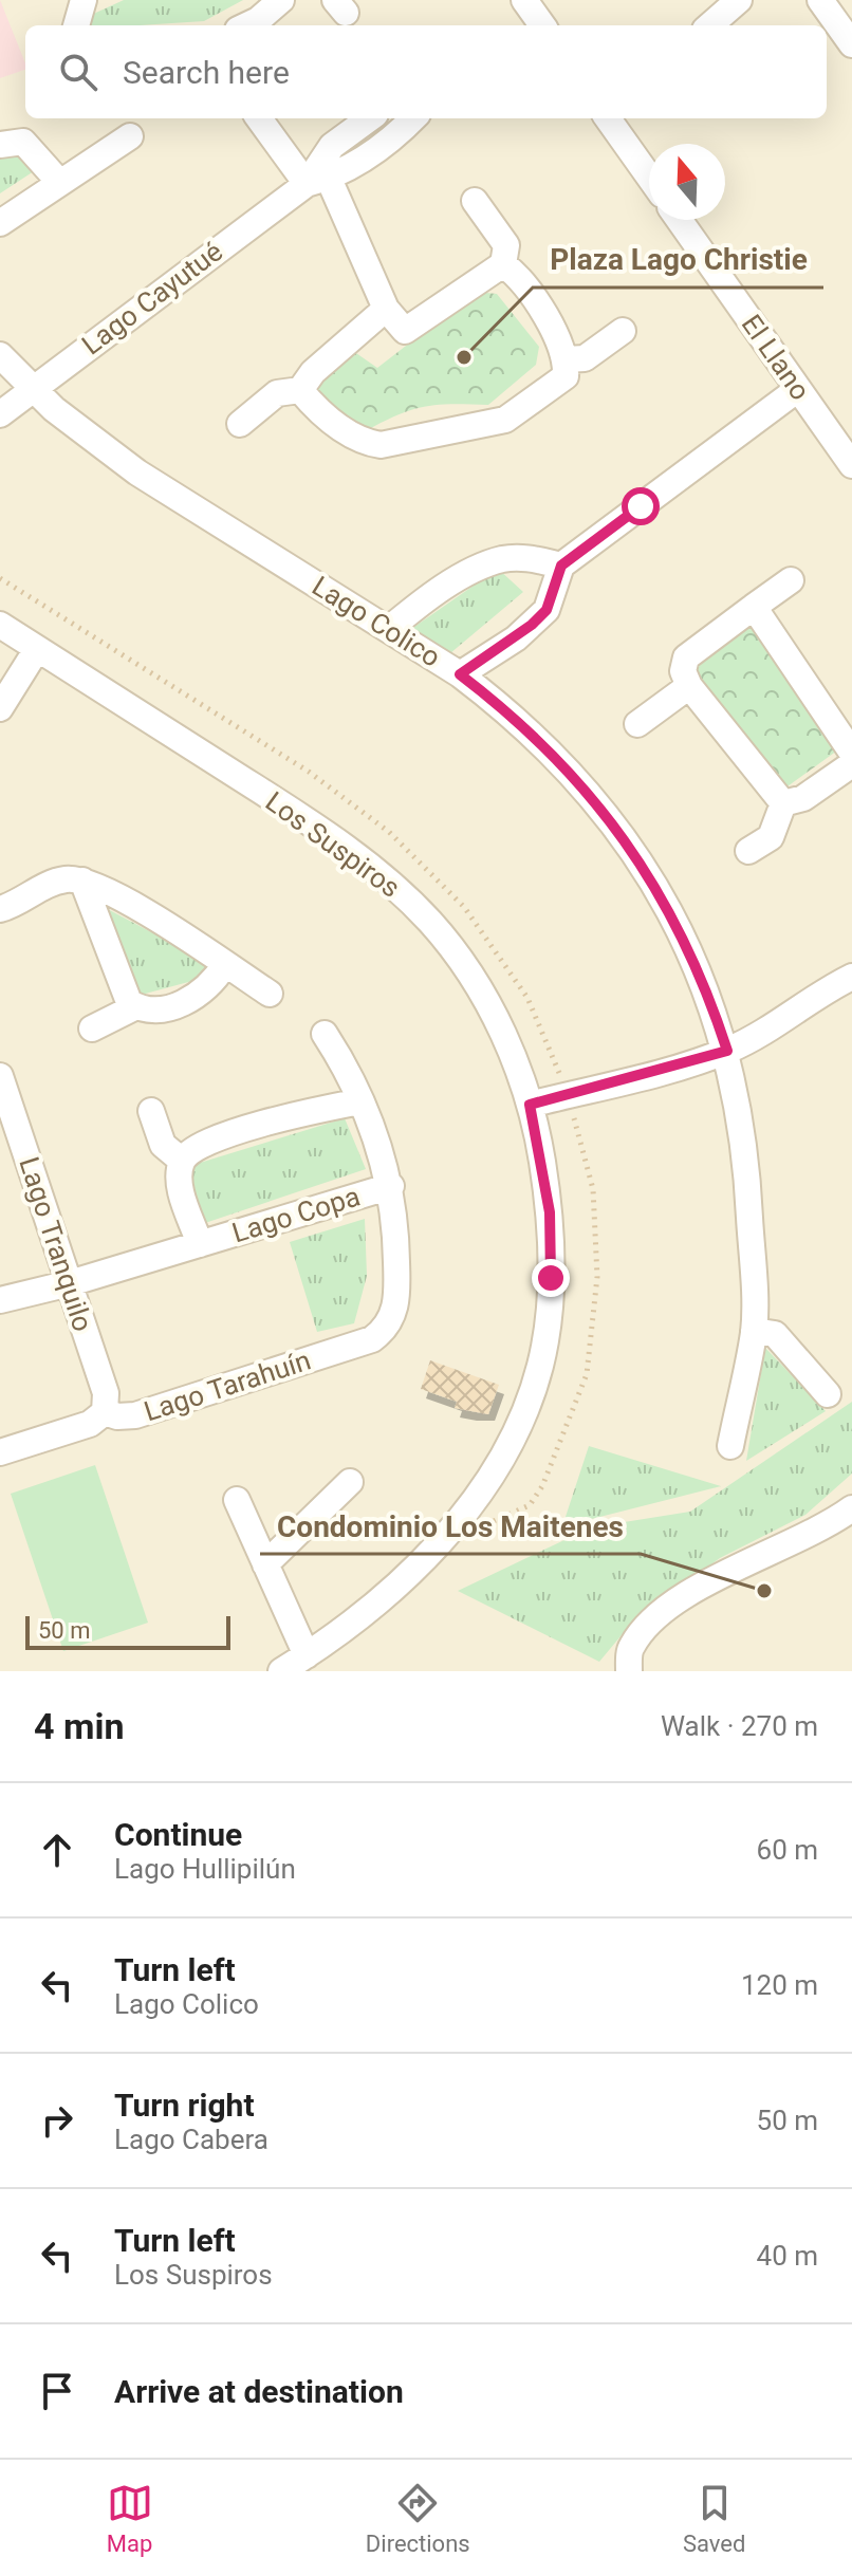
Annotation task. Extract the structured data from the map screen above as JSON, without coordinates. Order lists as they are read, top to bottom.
{
  "streets": {
    "street": [
      "Lago Cayutué",
      "El Llano",
      "Lago Colico",
      "Los Suspiros",
      "Lago Copa",
      "Lago Tranquilo",
      "Lago Tarahuín"
    ]
  },
  "crossings": [
    ["Lago Cayutué", "Lago Colico"],
    ["Lago Copa", "Lago Tranquilo"],
    ["Lago Copa", "Lago Tarahuín"],
    ["Lago Tranquilo", "Lago Tarahuín"]
  ],
  "places": ["Plaza Lago Christie", "Condominio Los Maitenes"],
  "scale_bar": "50 m",
  "north": "top",
  "page": {
    "search": "Search here",
    "scale": "50 m",
    "heading": ["4 min", "Walk · 270 m"],
    "list": [
      ["Continue", "Lago Hullipilún", "60 m"],
      ["Turn left", "Lago Colico", "120 m"],
      ["Turn right", "Lago Cabera", "50 m"],
      ["Turn left", "Los Suspiros", "40 m"],
      "Arrive at destination"
    ],
    "nav": ["Map", "Directions", "Saved"]
  }
}
